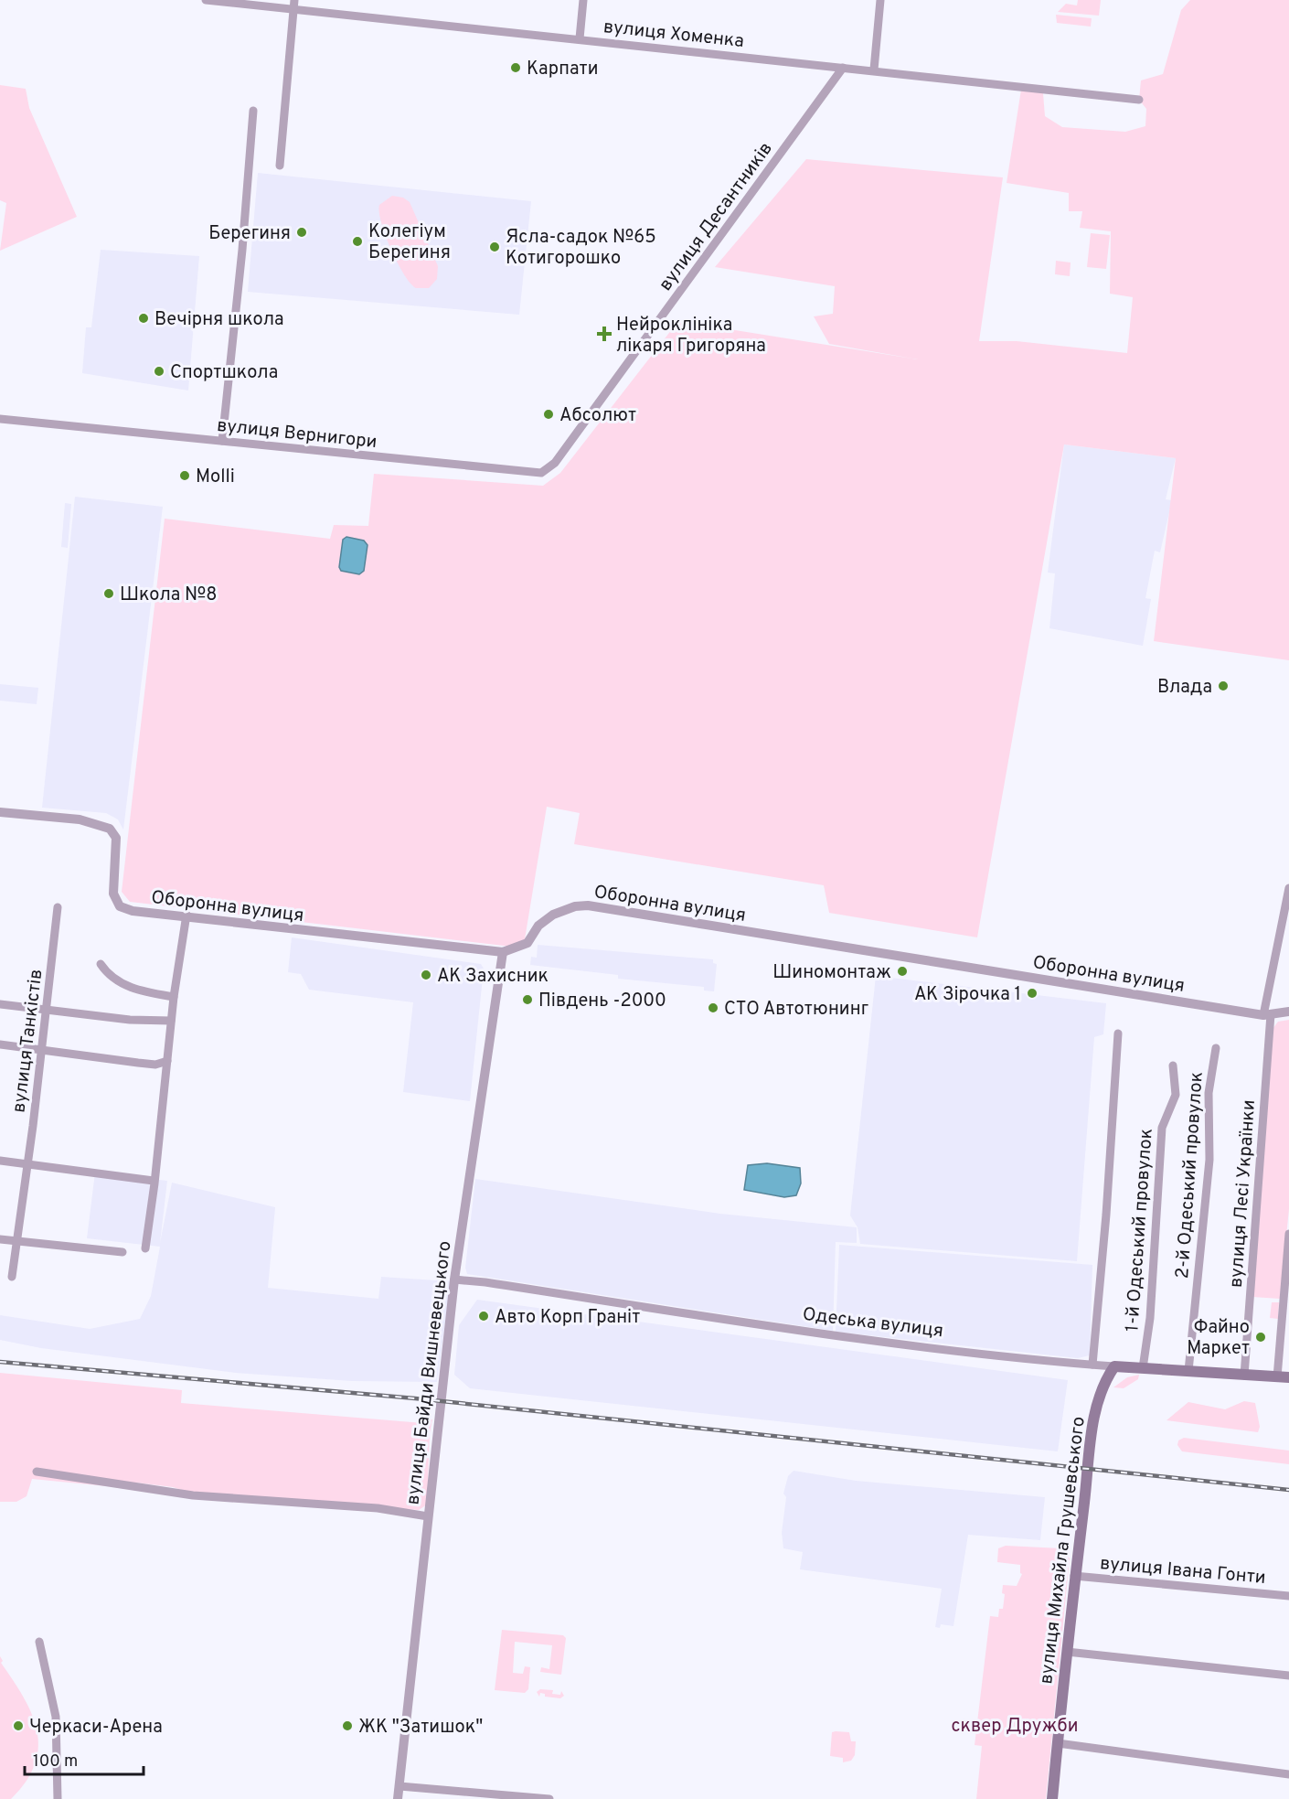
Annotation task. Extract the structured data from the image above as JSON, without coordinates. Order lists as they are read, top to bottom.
{
  "streets": {
    "main road": ["Одеська вулиця", "вулиця Михайла Грушевського"],
    "street": [
      "вулиця Хоменка",
      "вулиця Десантників",
      "вулиця Вернигори",
      "Оборонна вулиця",
      "вулиця Танкістів",
      "2-й Одеський провулок",
      "вулиця Лесі Українки",
      "1-й Одеський провулок",
      "вулиця Байди Вишневецького",
      "вулиця Івана Гонти"
    ]
  },
  "crossings": [
    ["вулиця Хоменка", "вулиця Десантників"],
    ["вулиця Десантників", "вулиця Вернигори"],
    ["Оборонна вулиця", "вулиця Лесі Українки"],
    ["Оборонна вулиця", "вулиця Байди Вишневецького"],
    ["2-й Одеський провулок", "Одеська вулиця"],
    ["вулиця Лесі Українки", "Одеська вулиця"],
    ["1-й Одеський провулок", "Одеська вулиця"],
    ["Одеська вулиця", "вулиця Байди Вишневецького"],
    ["Одеська вулиця", "вулиця Михайла Грушевського"],
    ["вулиця Михайла Грушевського", "вулиця Івана Гонти"]
  ],
  "parks": ["сквер Дружби"],
  "places": {
    "other": [
      "Карпати",
      "Берегиня",
      "Колегіум Берегиня",
      "Ясла-садок №65 Котигорошко",
      "Вечірня школа",
      "Спортшкола",
      "Абсолют",
      "Molli",
      "Школа №8",
      "Влада",
      "Шиномонтаж",
      "АК Захисник",
      "АК Зірочка 1",
      "Південь -2000",
      "СТО Автотюнинг",
      "Авто Корп Граніт",
      "Файно Маркет",
      "Черкаси-Арена",
      "ЖК \"Затишок\""
    ],
    "health": ["Нейроклініка лікаря Григоряна"]
  },
  "scale_bar": "100 m"
}
